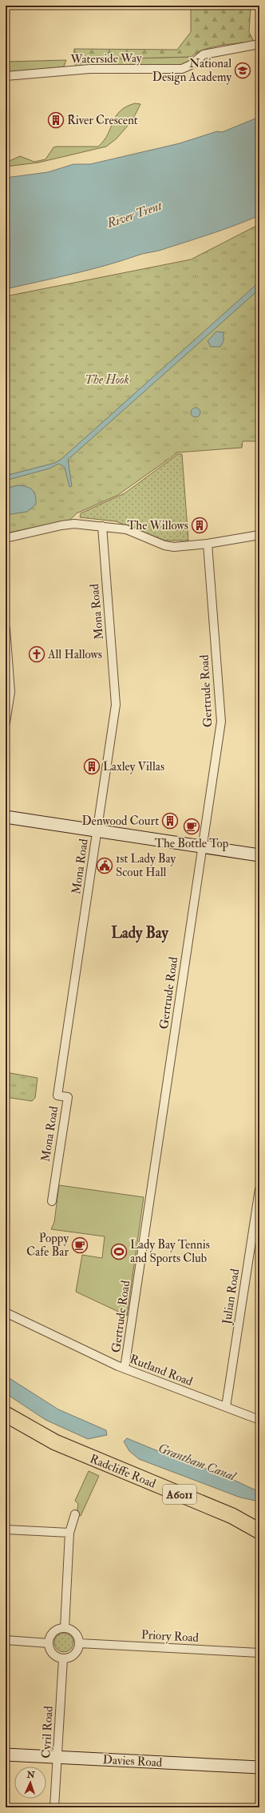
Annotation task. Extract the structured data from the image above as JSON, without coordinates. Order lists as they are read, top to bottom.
{
  "streets": {
    "highway": ["Radcliffe Road", "A6011"],
    "street": [
      "Waterside Way",
      "Mona Road",
      "Gertrude Road",
      "Julian Road",
      "Rutland Road",
      "Priory Road",
      "Cyril Road",
      "Davies Road"
    ]
  },
  "crossings": [
    ["Gertrude Road", "Rutland Road"],
    ["Julian Road", "Rutland Road"],
    ["Priory Road", "Cyril Road"],
    ["Cyril Road", "Davies Road"]
  ],
  "districts": ["Lady Bay"],
  "water": ["River Trent", "Grantham Canal"],
  "parks": ["The Hook"],
  "places": {
    "school or university": ["National Design Academy"],
    "building": [
      "River Crescent",
      "The Willows",
      "Laxley Villas",
      "Denwood Court"
    ],
    "church": ["All Hallows"],
    "cafe": ["The Bottle Top", "Poppy Cafe Bar"],
    "public building": ["1st Lady Bay Scout Hall"],
    "sports": ["Lady Bay Tennis and Sports Club"]
  },
  "north": "top"
}
